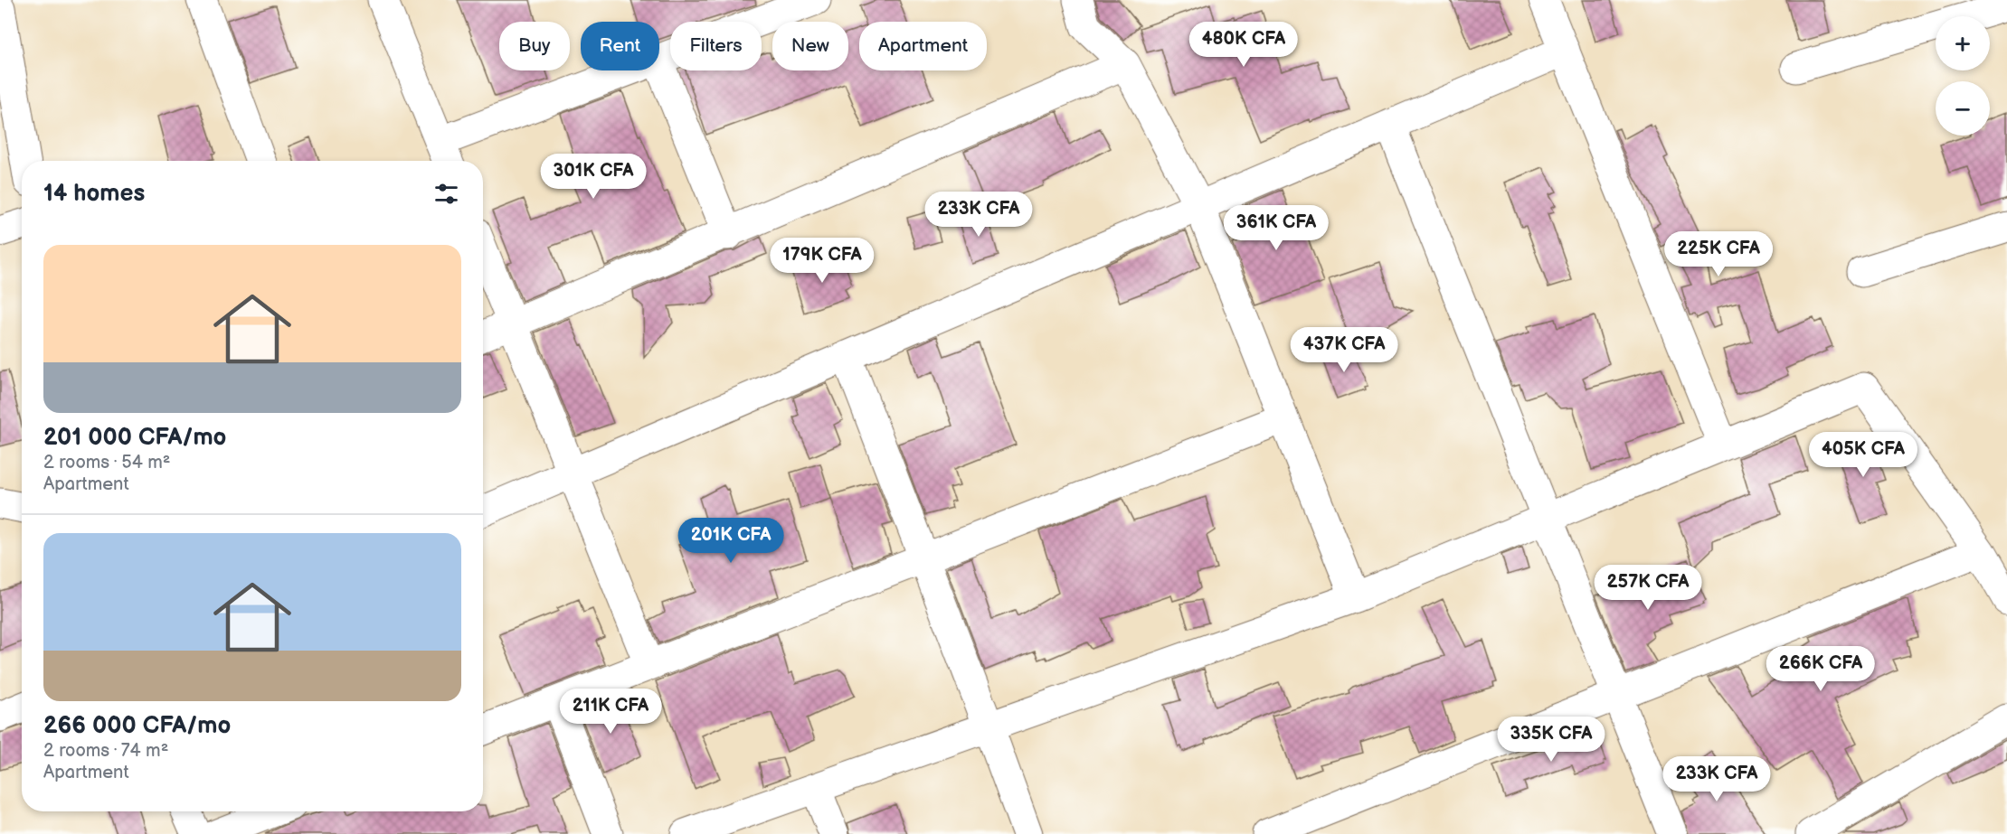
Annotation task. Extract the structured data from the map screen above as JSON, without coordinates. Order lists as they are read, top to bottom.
{
  "page": {
    "map_buttons": ["+", "−"],
    "price": [
      "480K CFA",
      "301K CFA",
      "233K CFA",
      "361K CFA",
      "225K CFA",
      "179K CFA",
      "437K CFA",
      "405K CFA",
      "201K CFA",
      "257K CFA",
      "266K CFA",
      "211K CFA",
      "335K CFA",
      "233K CFA"
    ],
    "chip": [
      "Buy",
      "Rent",
      "Filters",
      "New",
      "Apartment"
    ],
    "heading": "14 homes",
    "list": [
      {
        "name": "201 000 CFA/mo",
        "note": "2 rooms · 54 m² · Apartment"
      },
      {
        "name": "266 000 CFA/mo",
        "note": "2 rooms · 74 m² · Apartment"
      }
    ]
  }
}
